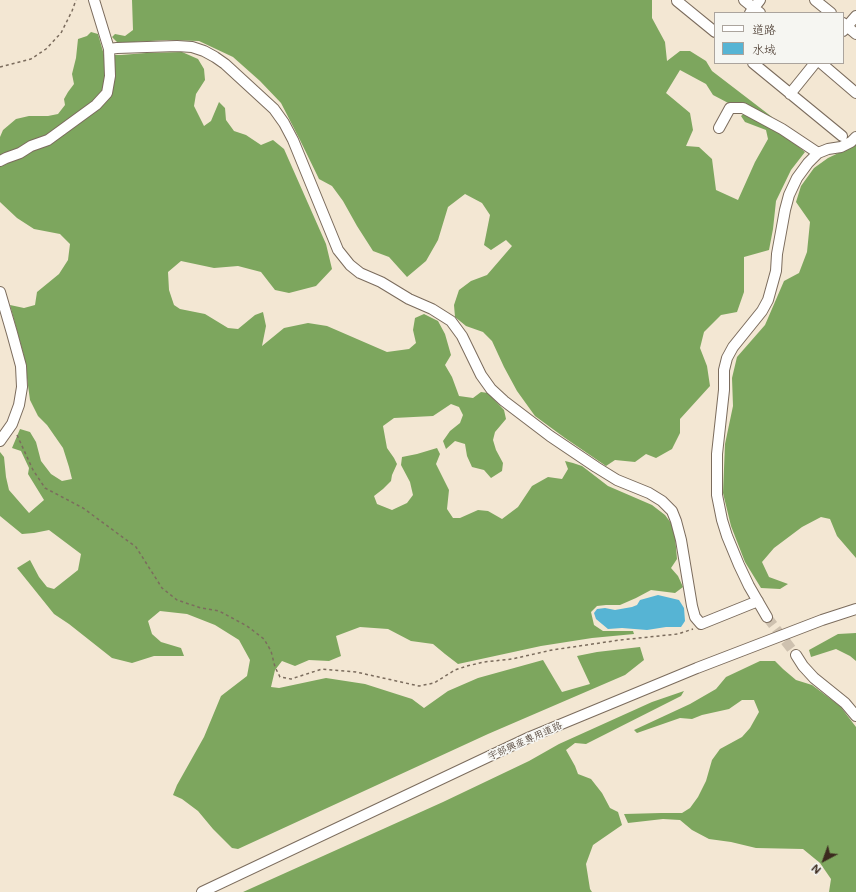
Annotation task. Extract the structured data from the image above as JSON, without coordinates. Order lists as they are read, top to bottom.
{
  "streets": {
    "street": ["宇部興産専用道路"]
  },
  "legend": ["道路", "水域"],
  "north": "bottom left"
}
